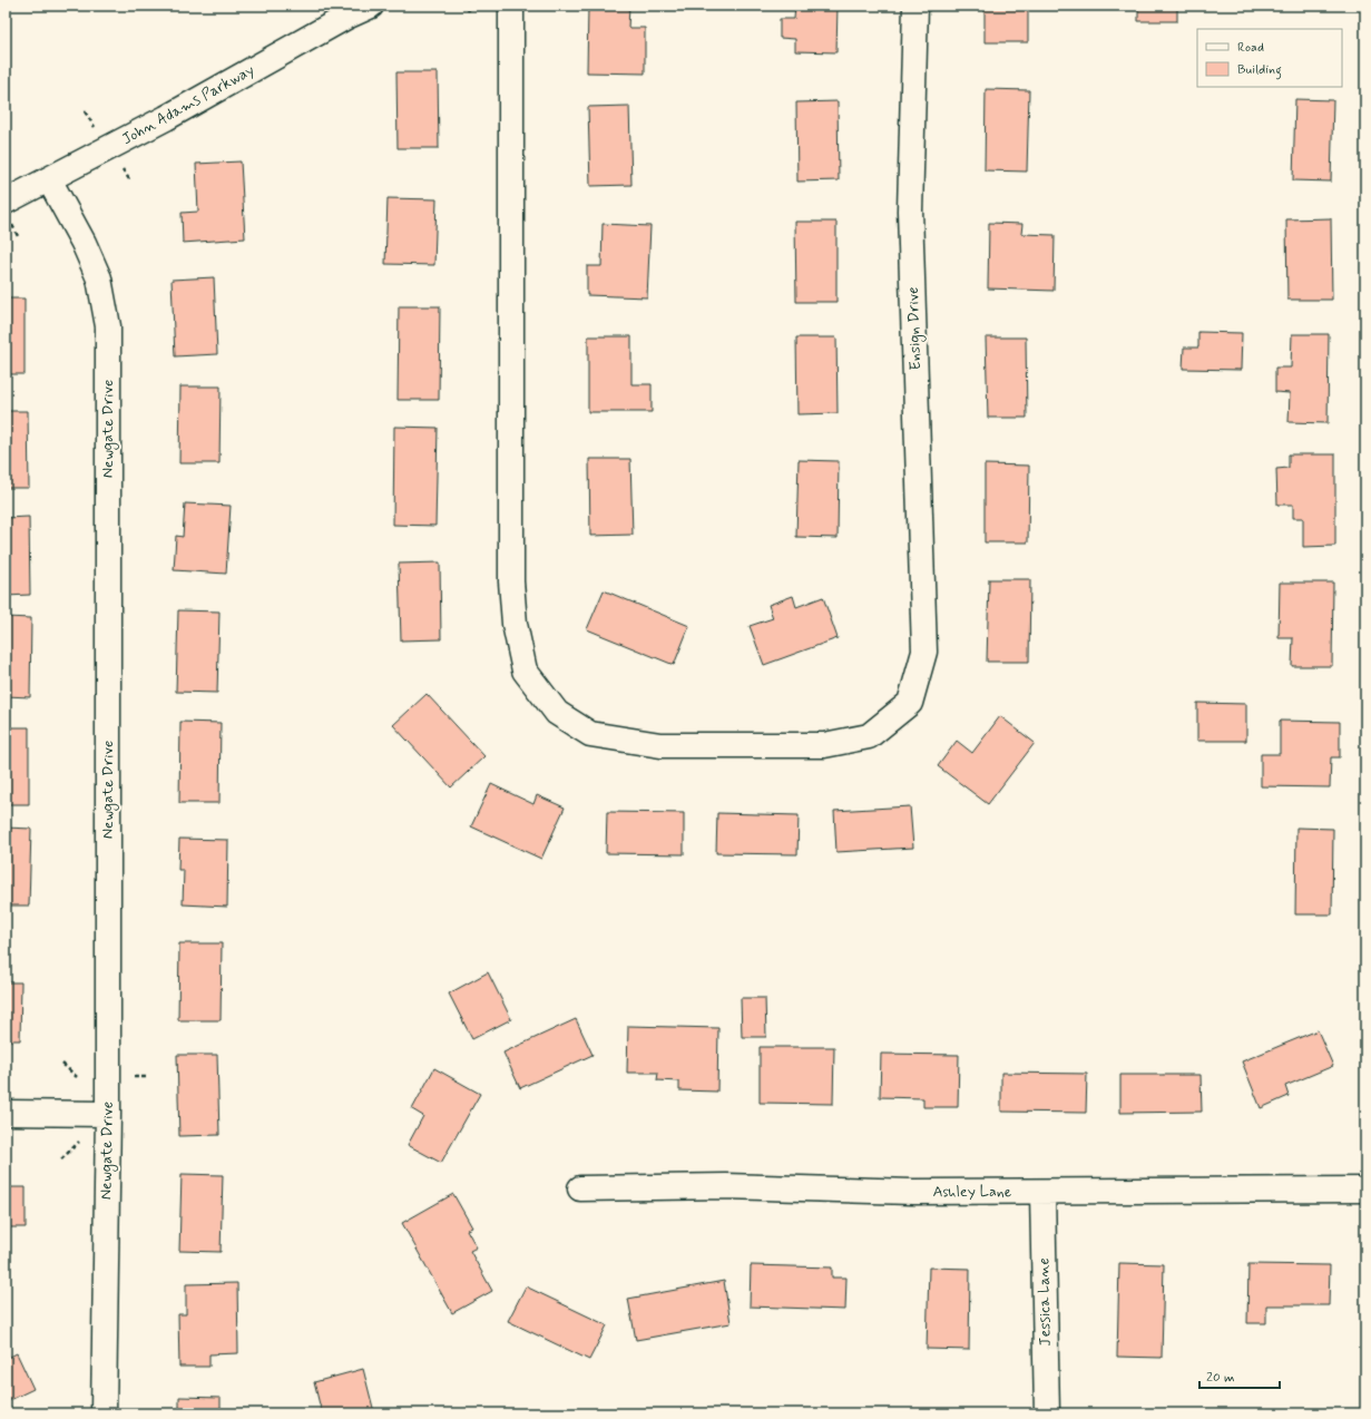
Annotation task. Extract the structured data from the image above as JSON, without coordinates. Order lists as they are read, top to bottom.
{
  "streets": {
    "street": [
      "John Adams Parkway",
      "Ensign Drive",
      "Newgate Drive",
      "Ashley Lane",
      "Jessica Lane"
    ]
  },
  "crossings": [
    ["John Adams Parkway", "Newgate Drive"],
    ["Ashley Lane", "Jessica Lane"]
  ],
  "legend": ["Road", "Building"],
  "scale_bar": "20 m"
}
